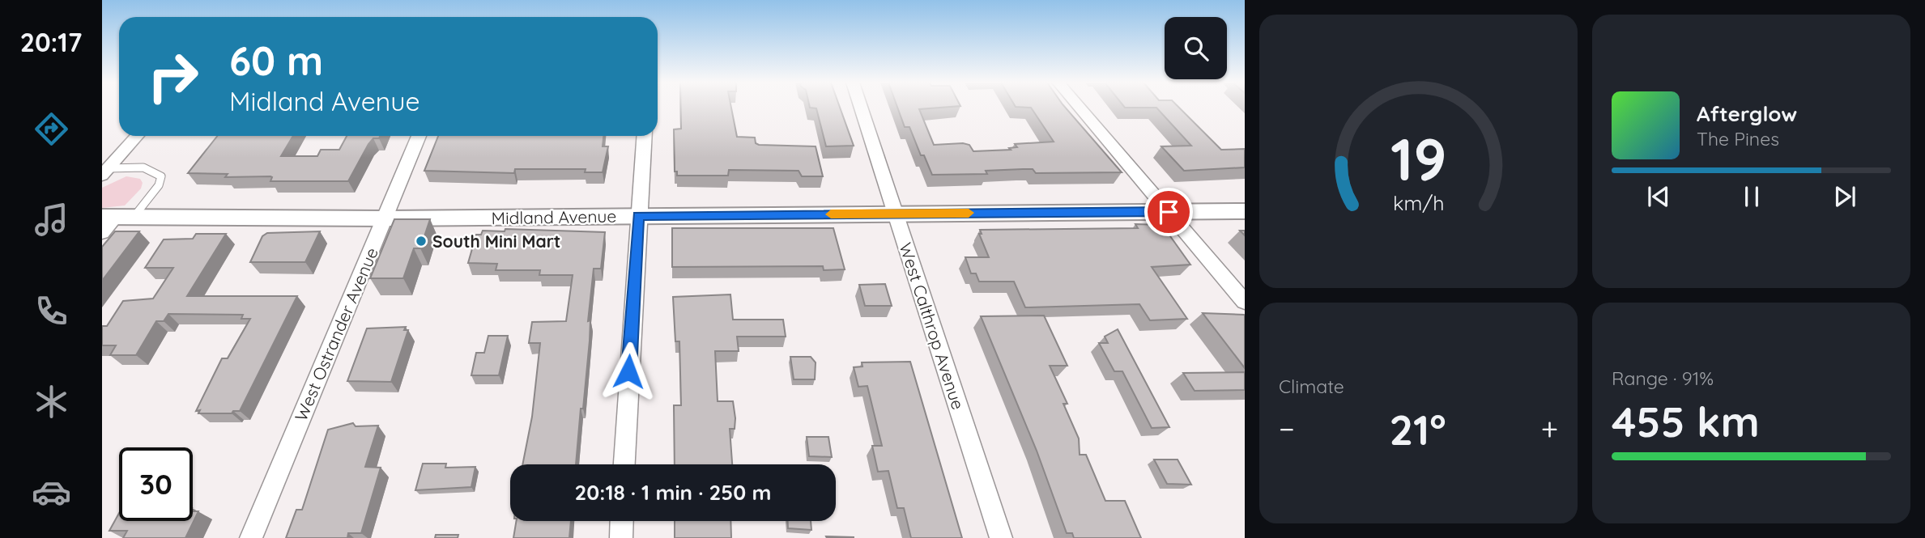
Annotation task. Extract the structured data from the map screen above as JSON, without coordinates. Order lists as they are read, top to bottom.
{
  "streets": {
    "street": ["Midland Avenue", "West Calthrop Avenue", "West Ostrander Avenue"]
  },
  "crossings": [
    ["Midland Avenue", "West Calthrop Avenue"],
    ["Midland Avenue", "West Ostrander Avenue"]
  ],
  "places": ["South Mini Mart"],
  "page": {
    "tabs": "20:17",
    "turn": ["60 m", "Midland Avenue"],
    "song": ["Afterglow", "The Pines"],
    "tile": [
      "Climate",
      ["Range · 91%", "455 km"]
    ],
    "heat": ["−", "21°", "+"],
    "limit": "30",
    "trip": "20:18 · 1 min · 250 m",
    "gauge": ["19", "km/h"]
  }
}
